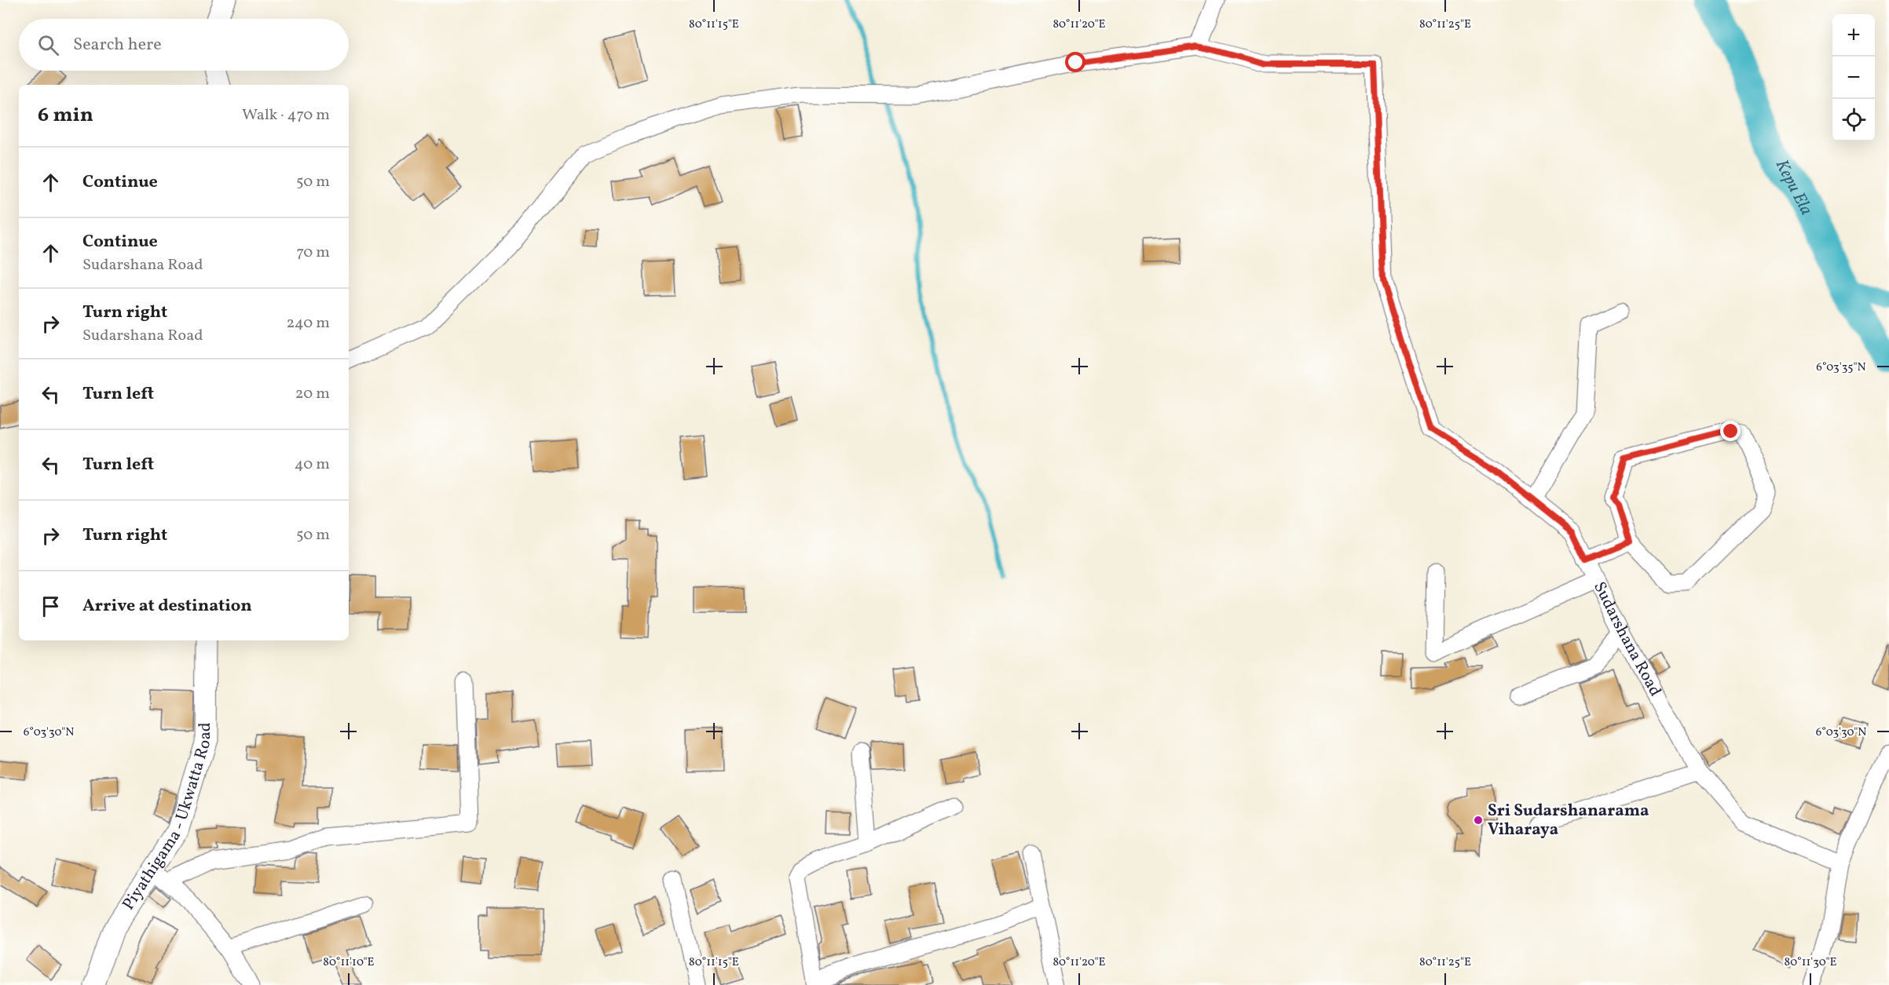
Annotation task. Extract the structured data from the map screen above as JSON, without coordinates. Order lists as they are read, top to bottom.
{
  "streets": {
    "street": ["Sudarshana Road", "Piyathigama - Ukwatta Road"]
  },
  "water": ["Kepu Ela"],
  "places": ["Sri Sudarshanarama Viharaya"],
  "page": {
    "map_buttons": ["+", "−"],
    "search": "Search here",
    "heading": ["6 min", "Walk · 470 m"],
    "list": [
      ["Continue", "50 m"],
      ["Continue", "Sudarshana Road", "70 m"],
      ["Turn right", "Sudarshana Road", "240 m"],
      ["Turn left", "20 m"],
      ["Turn left", "40 m"],
      ["Turn right", "50 m"],
      "Arrive at destination"
    ]
  },
  "coordinates": [
    "80°11'15\"E",
    "80°11'20\"E",
    "80°11'25\"E",
    "6°03'35\"N",
    "6°03'30\"N",
    "80°11'10\"E",
    "80°11'30\"E"
  ]
}
